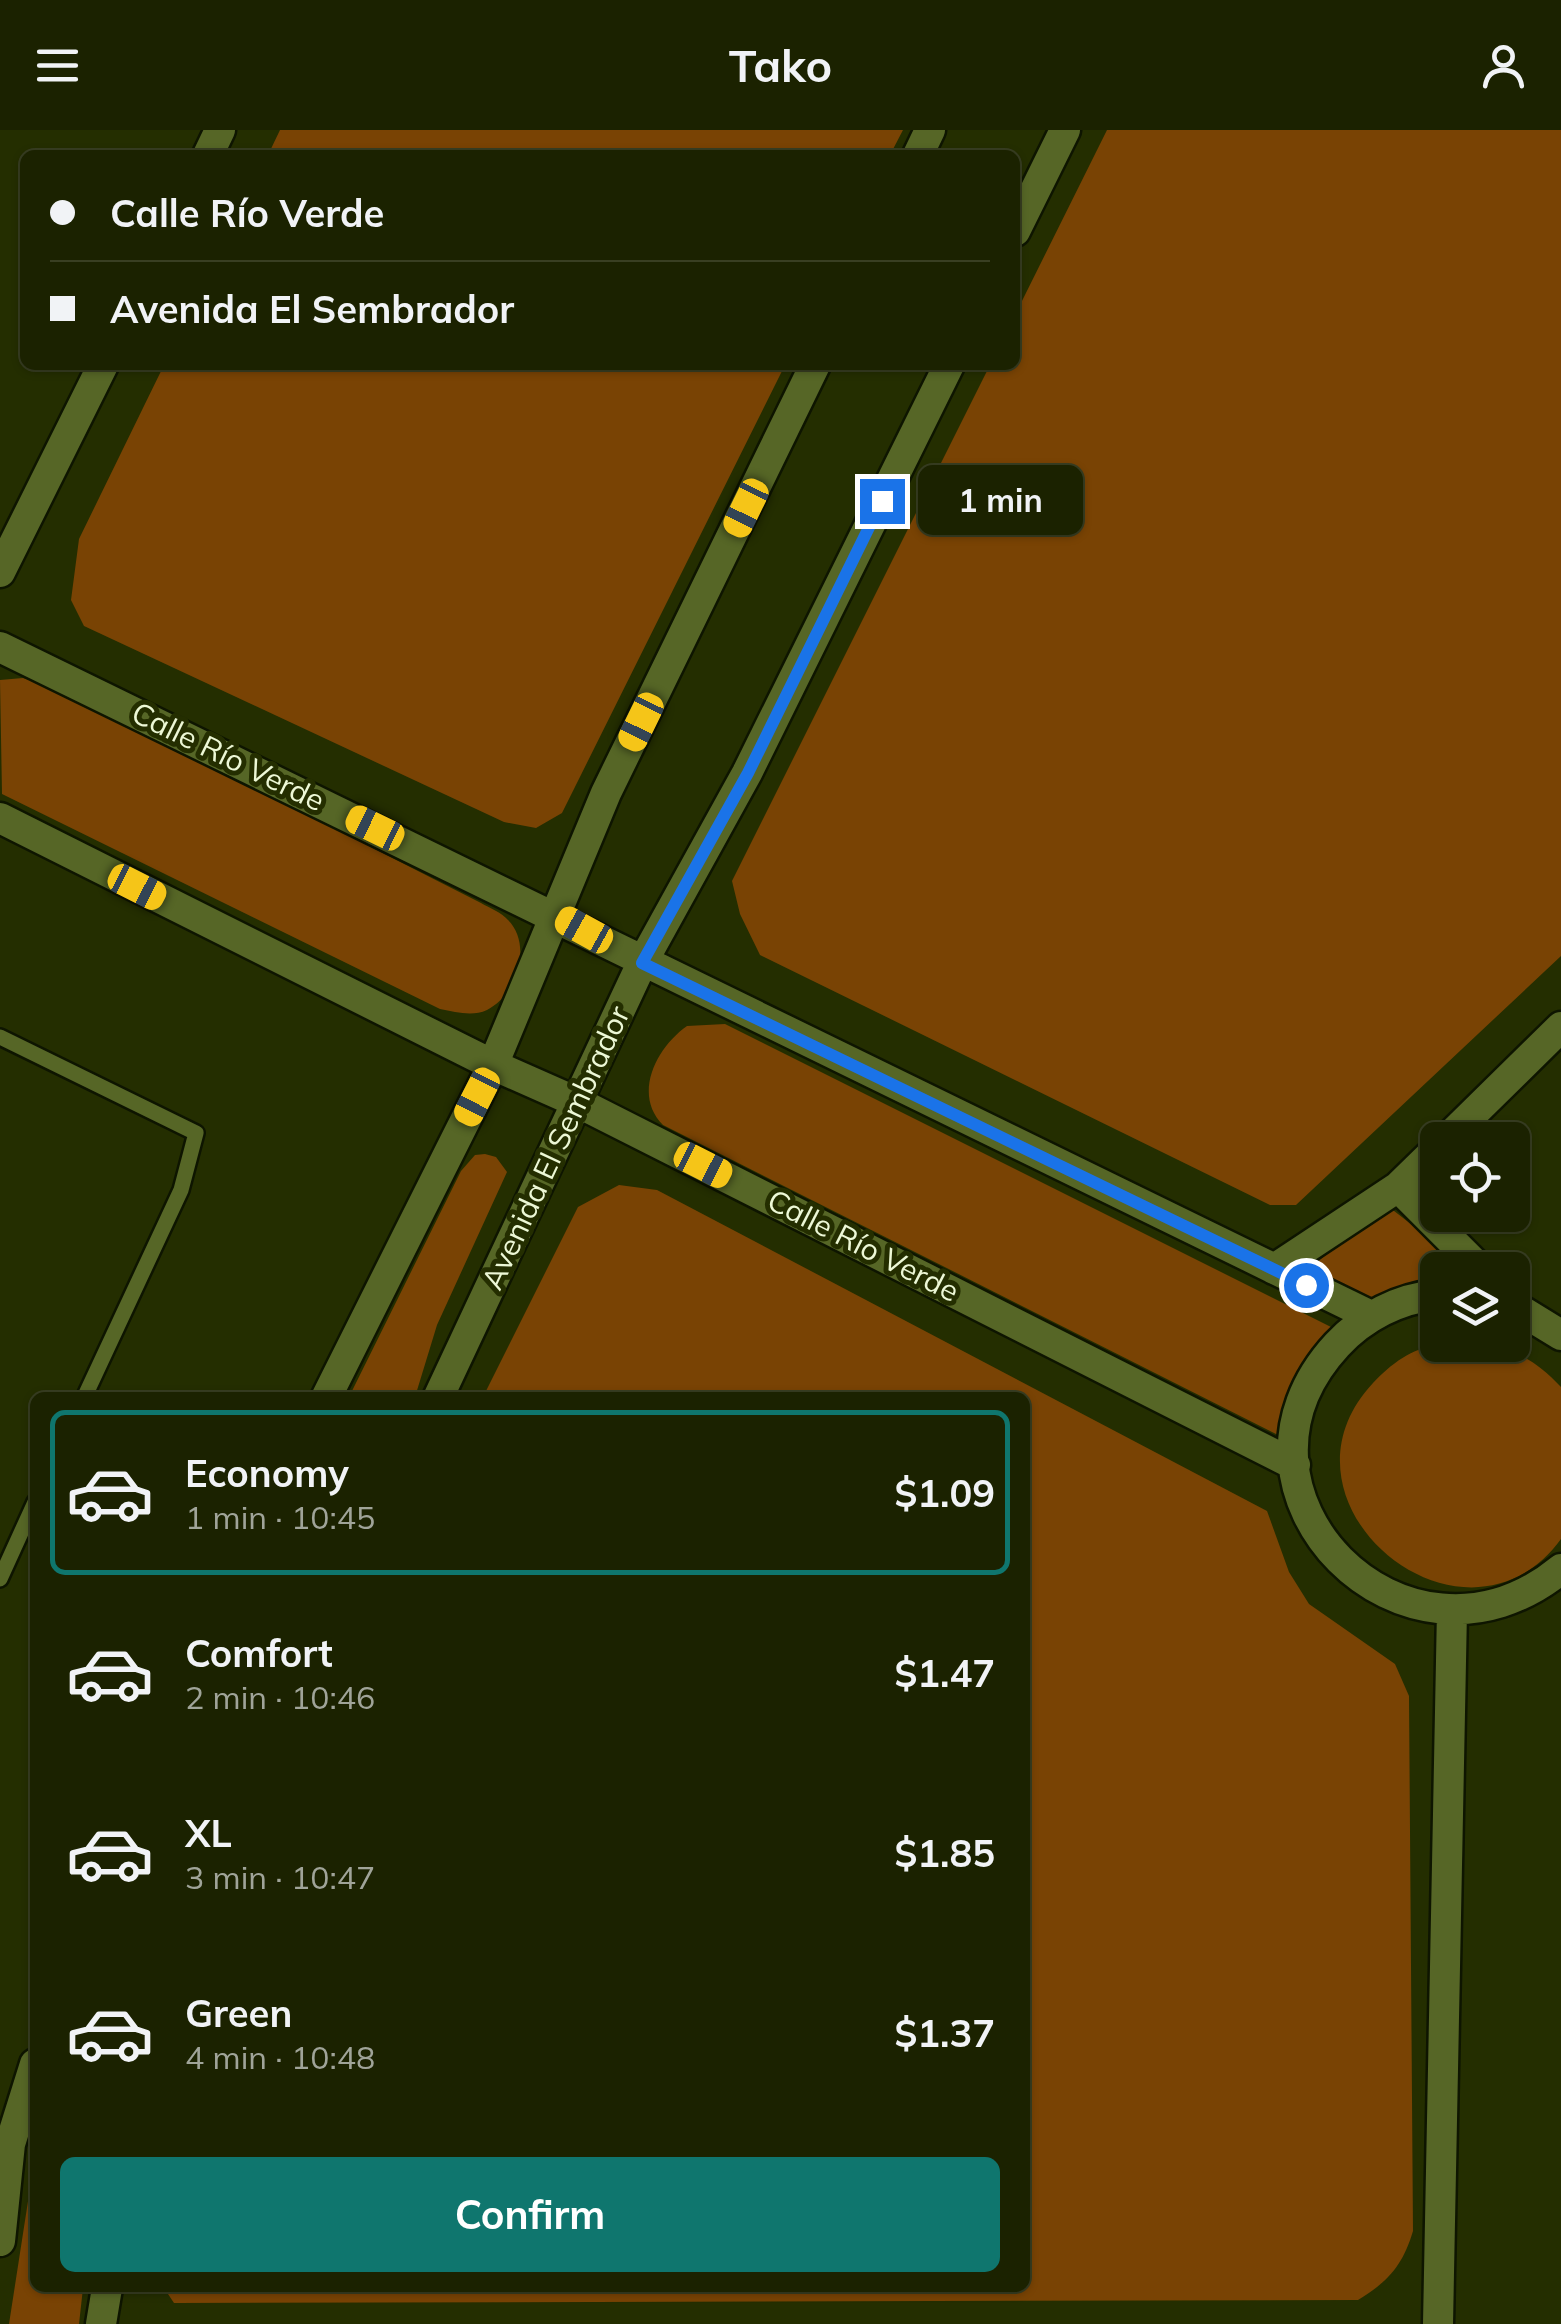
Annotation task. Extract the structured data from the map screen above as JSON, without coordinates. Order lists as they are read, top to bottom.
{
  "streets": {
    "street": ["Calle Río Verde", "Avenida El Sembrador"]
  },
  "crossings": [
    ["Calle Río Verde", "Avenida El Sembrador"]
  ],
  "page": {
    "header": "Tako",
    "banner": ["Calle Río Verde", "Avenida El Sembrador"],
    "bubble": "1 min",
    "list": [
      {
        "name": "Economy",
        "note": "1 min · 10:45",
        "value": "$1.09"
      },
      {
        "name": "Comfort",
        "note": "2 min · 10:46",
        "value": "$1.47"
      },
      {
        "name": "XL",
        "note": "3 min · 10:47",
        "value": "$1.85"
      },
      {
        "name": "Green",
        "note": "4 min · 10:48",
        "value": "$1.37"
      }
    ],
    "buttons": "Confirm"
  }
}
